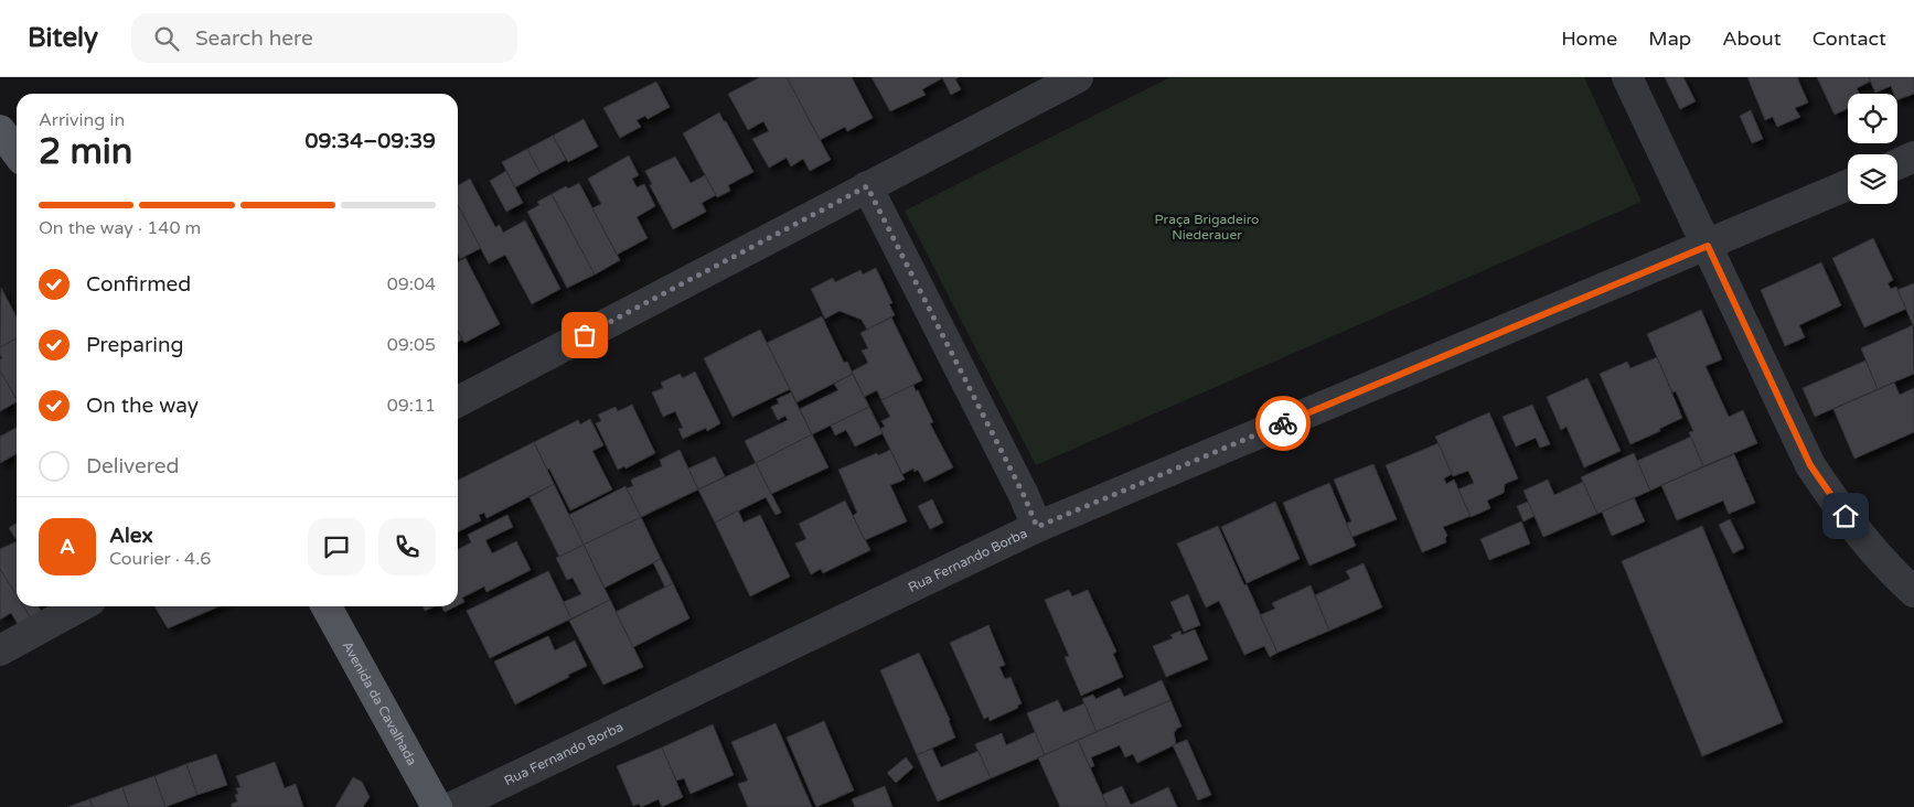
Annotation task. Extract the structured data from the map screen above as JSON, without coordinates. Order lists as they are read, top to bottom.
{
  "streets": {
    "main road": ["Avenida da Cavalhada"],
    "street": ["Rua Fernando Borba"]
  },
  "parks": ["Praça Brigadeiro Niederauer"],
  "page": {
    "header": "Bitely",
    "search": "Search here",
    "nav": [
      "Home",
      "Map",
      "About",
      "Contact"
    ],
    "heading": ["2 min", "Arriving in", "09:34–09:39"],
    "panel": ["Alex", "Courier · 4.6"],
    "bar": "On the way · 140 m",
    "list": [
      ["Confirmed", "09:04"],
      ["Preparing", "09:05"],
      ["On the way", "09:11"],
      "Delivered"
    ],
    "round": "A"
  }
}
